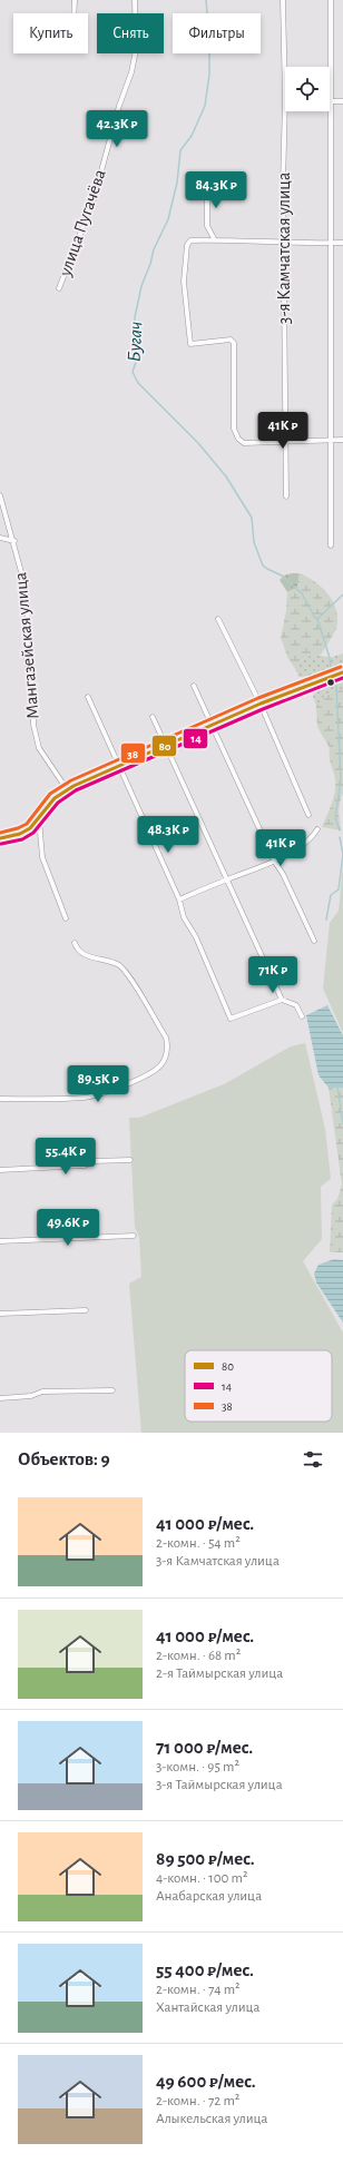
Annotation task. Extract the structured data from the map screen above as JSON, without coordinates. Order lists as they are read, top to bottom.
{
  "streets": {
    "street": ["улица Пугачёва", "3-я Камчатская улица", "Мангазейская улица"]
  },
  "water": ["Бугач"],
  "lines": ["transit line 38", "transit line 80", "transit line 14"],
  "legend": ["80", "14", "38"],
  "page": {
    "chip": ["Купить", "Снять", "Фильтры"],
    "price": [
      "42.3K ₽",
      "84.3K ₽",
      "41K ₽",
      "48.3K ₽",
      "41K ₽",
      "71K ₽",
      "89.5K ₽",
      "55.4K ₽",
      "49.6K ₽"
    ],
    "heading": "Объектов: 9",
    "list": [
      {
        "name": "41 000 ₽/мес.",
        "note": "2-комн. · 54 m² · 3-я Камчатская улица"
      },
      {
        "name": "41 000 ₽/мес.",
        "note": "2-комн. · 68 m² · 2-я Таймырская улица"
      },
      {
        "name": "71 000 ₽/мес.",
        "note": "3-комн. · 95 m² · 3-я Таймырская улица"
      },
      {
        "name": "89 500 ₽/мес.",
        "note": "4-комн. · 100 m² · Анабарская улица"
      },
      {
        "name": "55 400 ₽/мес.",
        "note": "2-комн. · 74 m² · Хантайская улица"
      },
      {
        "name": "49 600 ₽/мес.",
        "note": "2-комн. · 72 m² · Алыкельская улица"
      }
    ]
  }
}
